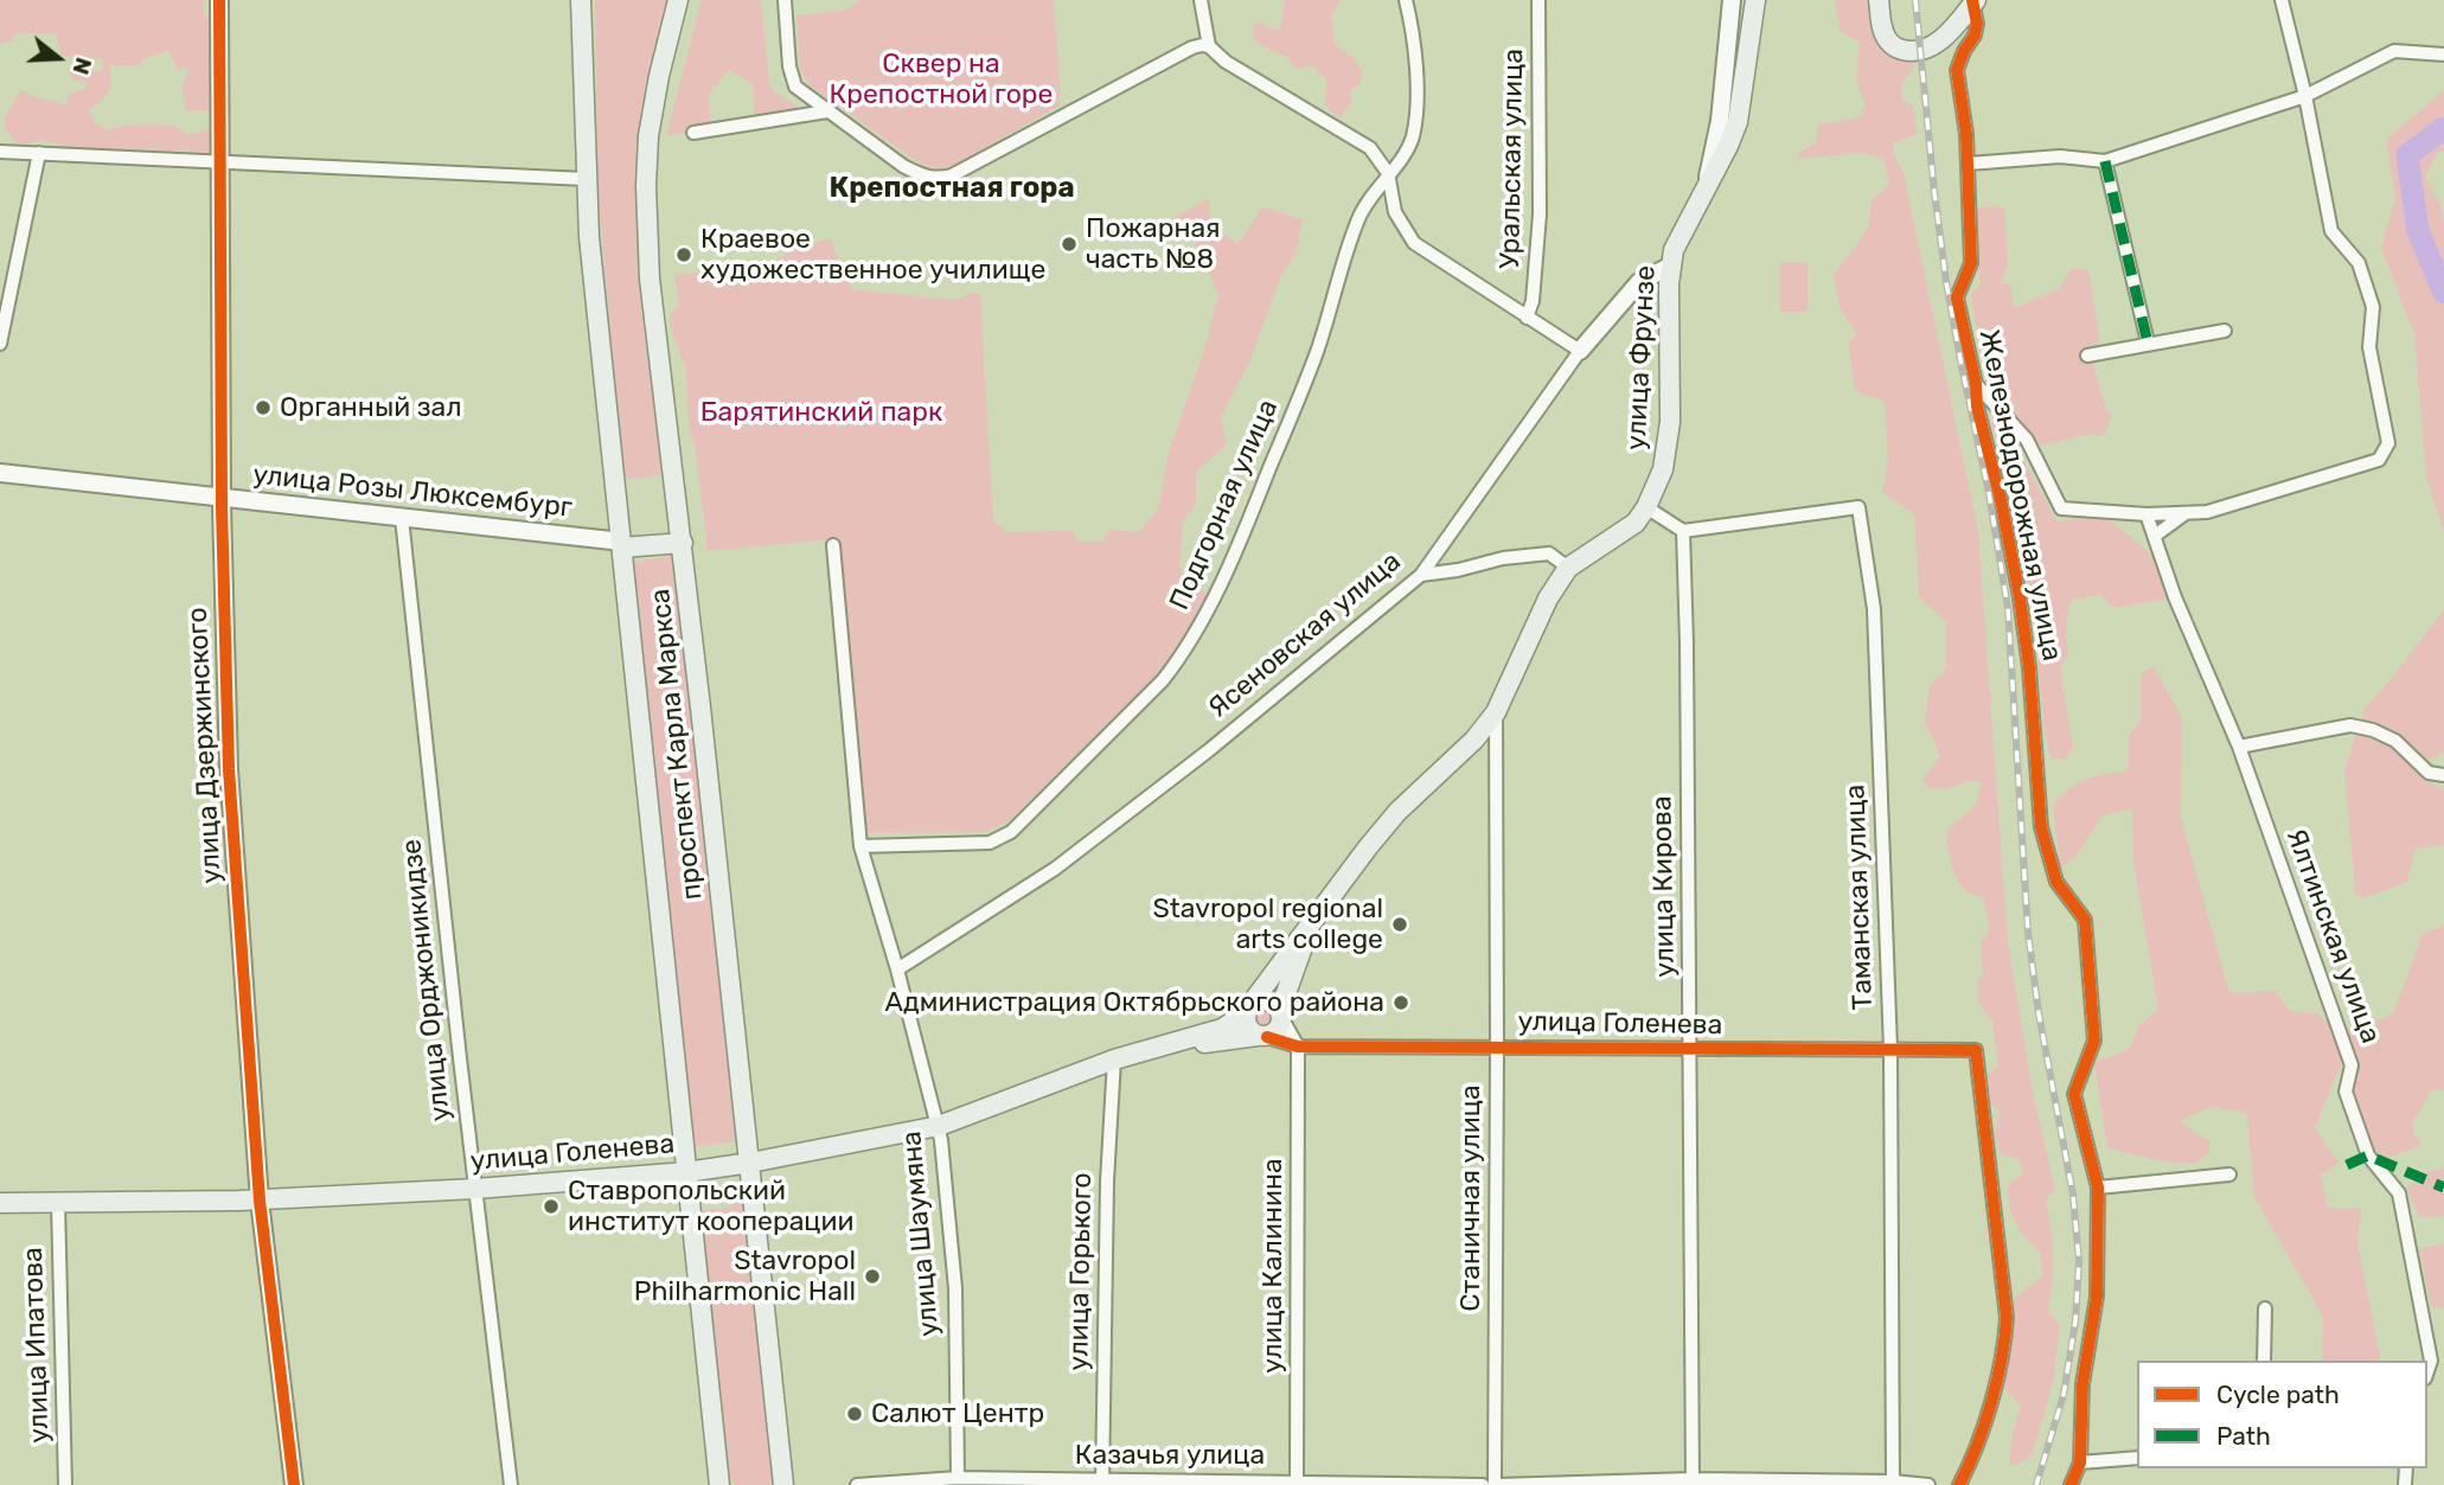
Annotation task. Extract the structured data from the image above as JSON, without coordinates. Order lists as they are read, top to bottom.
{
  "streets": {
    "main road": ["улица Фрунзе", "проспект Карла Маркса", "улица Голенева"],
    "street": [
      "Уральская улица",
      "улица Розы Люксембург",
      "Железнодорожная улица",
      "Подгорная улица",
      "Ясеновская улица",
      "улица Дзержинского",
      "улица Кирова",
      "Таманская улица",
      "Ялтинская улица",
      "улица Орджоникидзе",
      "Станичная улица",
      "улица Шаумяна",
      "улица Калинина",
      "улица Горького",
      "улица Ипатова",
      "Казачья улица"
    ]
  },
  "crossings": [
    ["улица Фрунзе", "Ясеновская улица"],
    ["улица Фрунзе", "улица Голенева"],
    ["улица Фрунзе", "Станичная улица"],
    ["улица Розы Люксембург", "проспект Карла Маркса"],
    ["улица Розы Люксембург", "улица Дзержинского"],
    ["улица Розы Люксембург", "улица Орджоникидзе"],
    ["Подгорная улица", "улица Шаумяна"],
    ["Ясеновская улица", "улица Шаумяна"],
    ["проспект Карла Маркса", "улица Голенева"],
    ["улица Дзержинского", "улица Голенева"],
    ["улица Кирова", "Таманская улица"],
    ["улица Кирова", "улица Голенева"],
    ["Таманская улица", "улица Голенева"],
    ["улица Орджоникидзе", "улица Голенева"],
    ["улица Голенева", "Станичная улица"],
    ["улица Голенева", "улица Шаумяна"],
    ["улица Голенева", "улица Калинина"],
    ["улица Голенева", "улица Горького"],
    ["улица Голенева", "улица Ипатова"],
    ["улица Шаумяна", "Казачья улица"],
    ["улица Калинина", "Казачья улица"],
    ["улица Горького", "Казачья улица"]
  ],
  "districts": ["Крепостная гора"],
  "parks": ["Сквер на Крепостной горе", "Барятинский парк"],
  "places": [
    "Пожарная часть №8",
    "Краевое художественное училище",
    "Органный зал",
    "Stavropol regional arts college",
    "Администрация Октябрьского района",
    "Ставропольский институт кооперации",
    "Stavropol Philharmonic Hall",
    "Салют Центр"
  ],
  "legend": ["Cycle path", "Path"],
  "north": "right"
}
